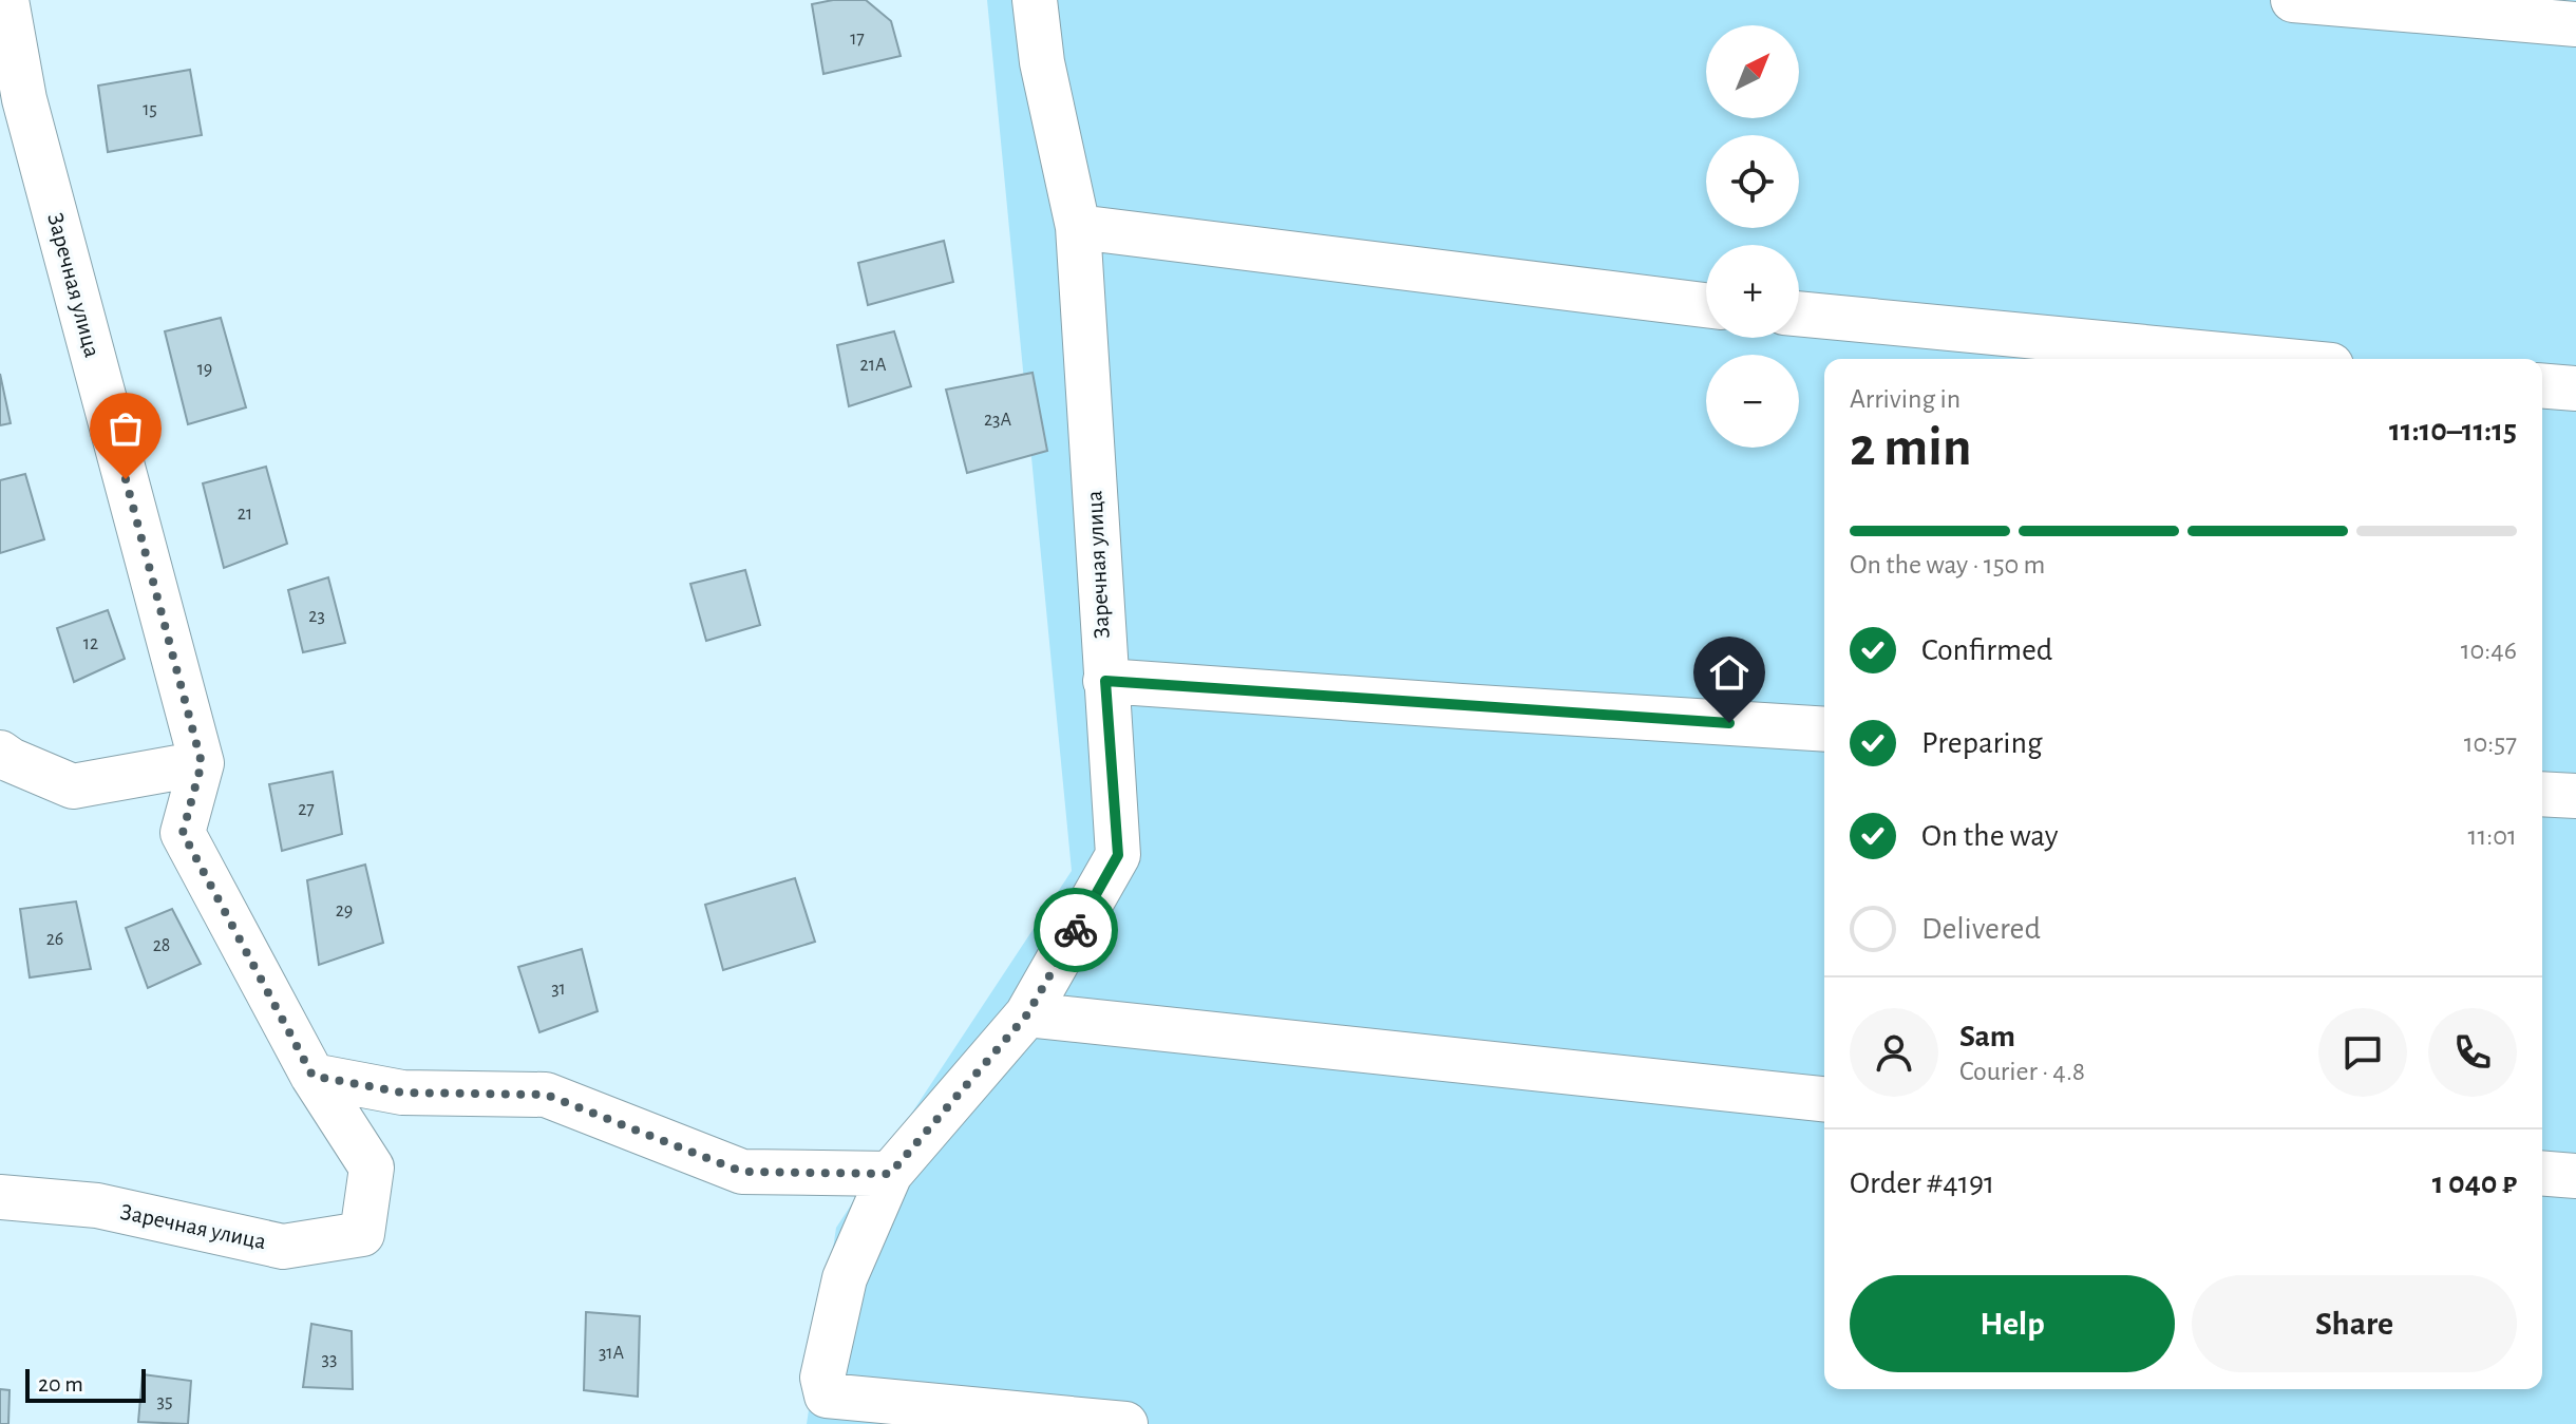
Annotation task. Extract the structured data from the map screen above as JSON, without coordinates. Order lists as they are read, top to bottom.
{
  "streets": {
    "street": ["Заречная улица"]
  },
  "house_numbers": [
    "17",
    "15",
    "21А",
    "19",
    "23А",
    "21",
    "23",
    "12",
    "27",
    "29",
    "26",
    "28",
    "31",
    "31А",
    "33",
    "35"
  ],
  "scale_bar": "20 m",
  "north": "top right",
  "page": {
    "map_buttons": ["+", "−"],
    "heading": ["2 min", "Arriving in", "11:10–11:15"],
    "panel": [
      "Sam",
      "Courier · 4.8",
      "Order #4191",
      "1 040 ₽"
    ],
    "bar": "On the way · 150 m",
    "list": [
      ["Confirmed", "10:46"],
      ["Preparing", "10:57"],
      ["On the way", "11:01"],
      "Delivered"
    ],
    "buttons": ["Help", "Share"],
    "scale": "20 m"
  }
}
